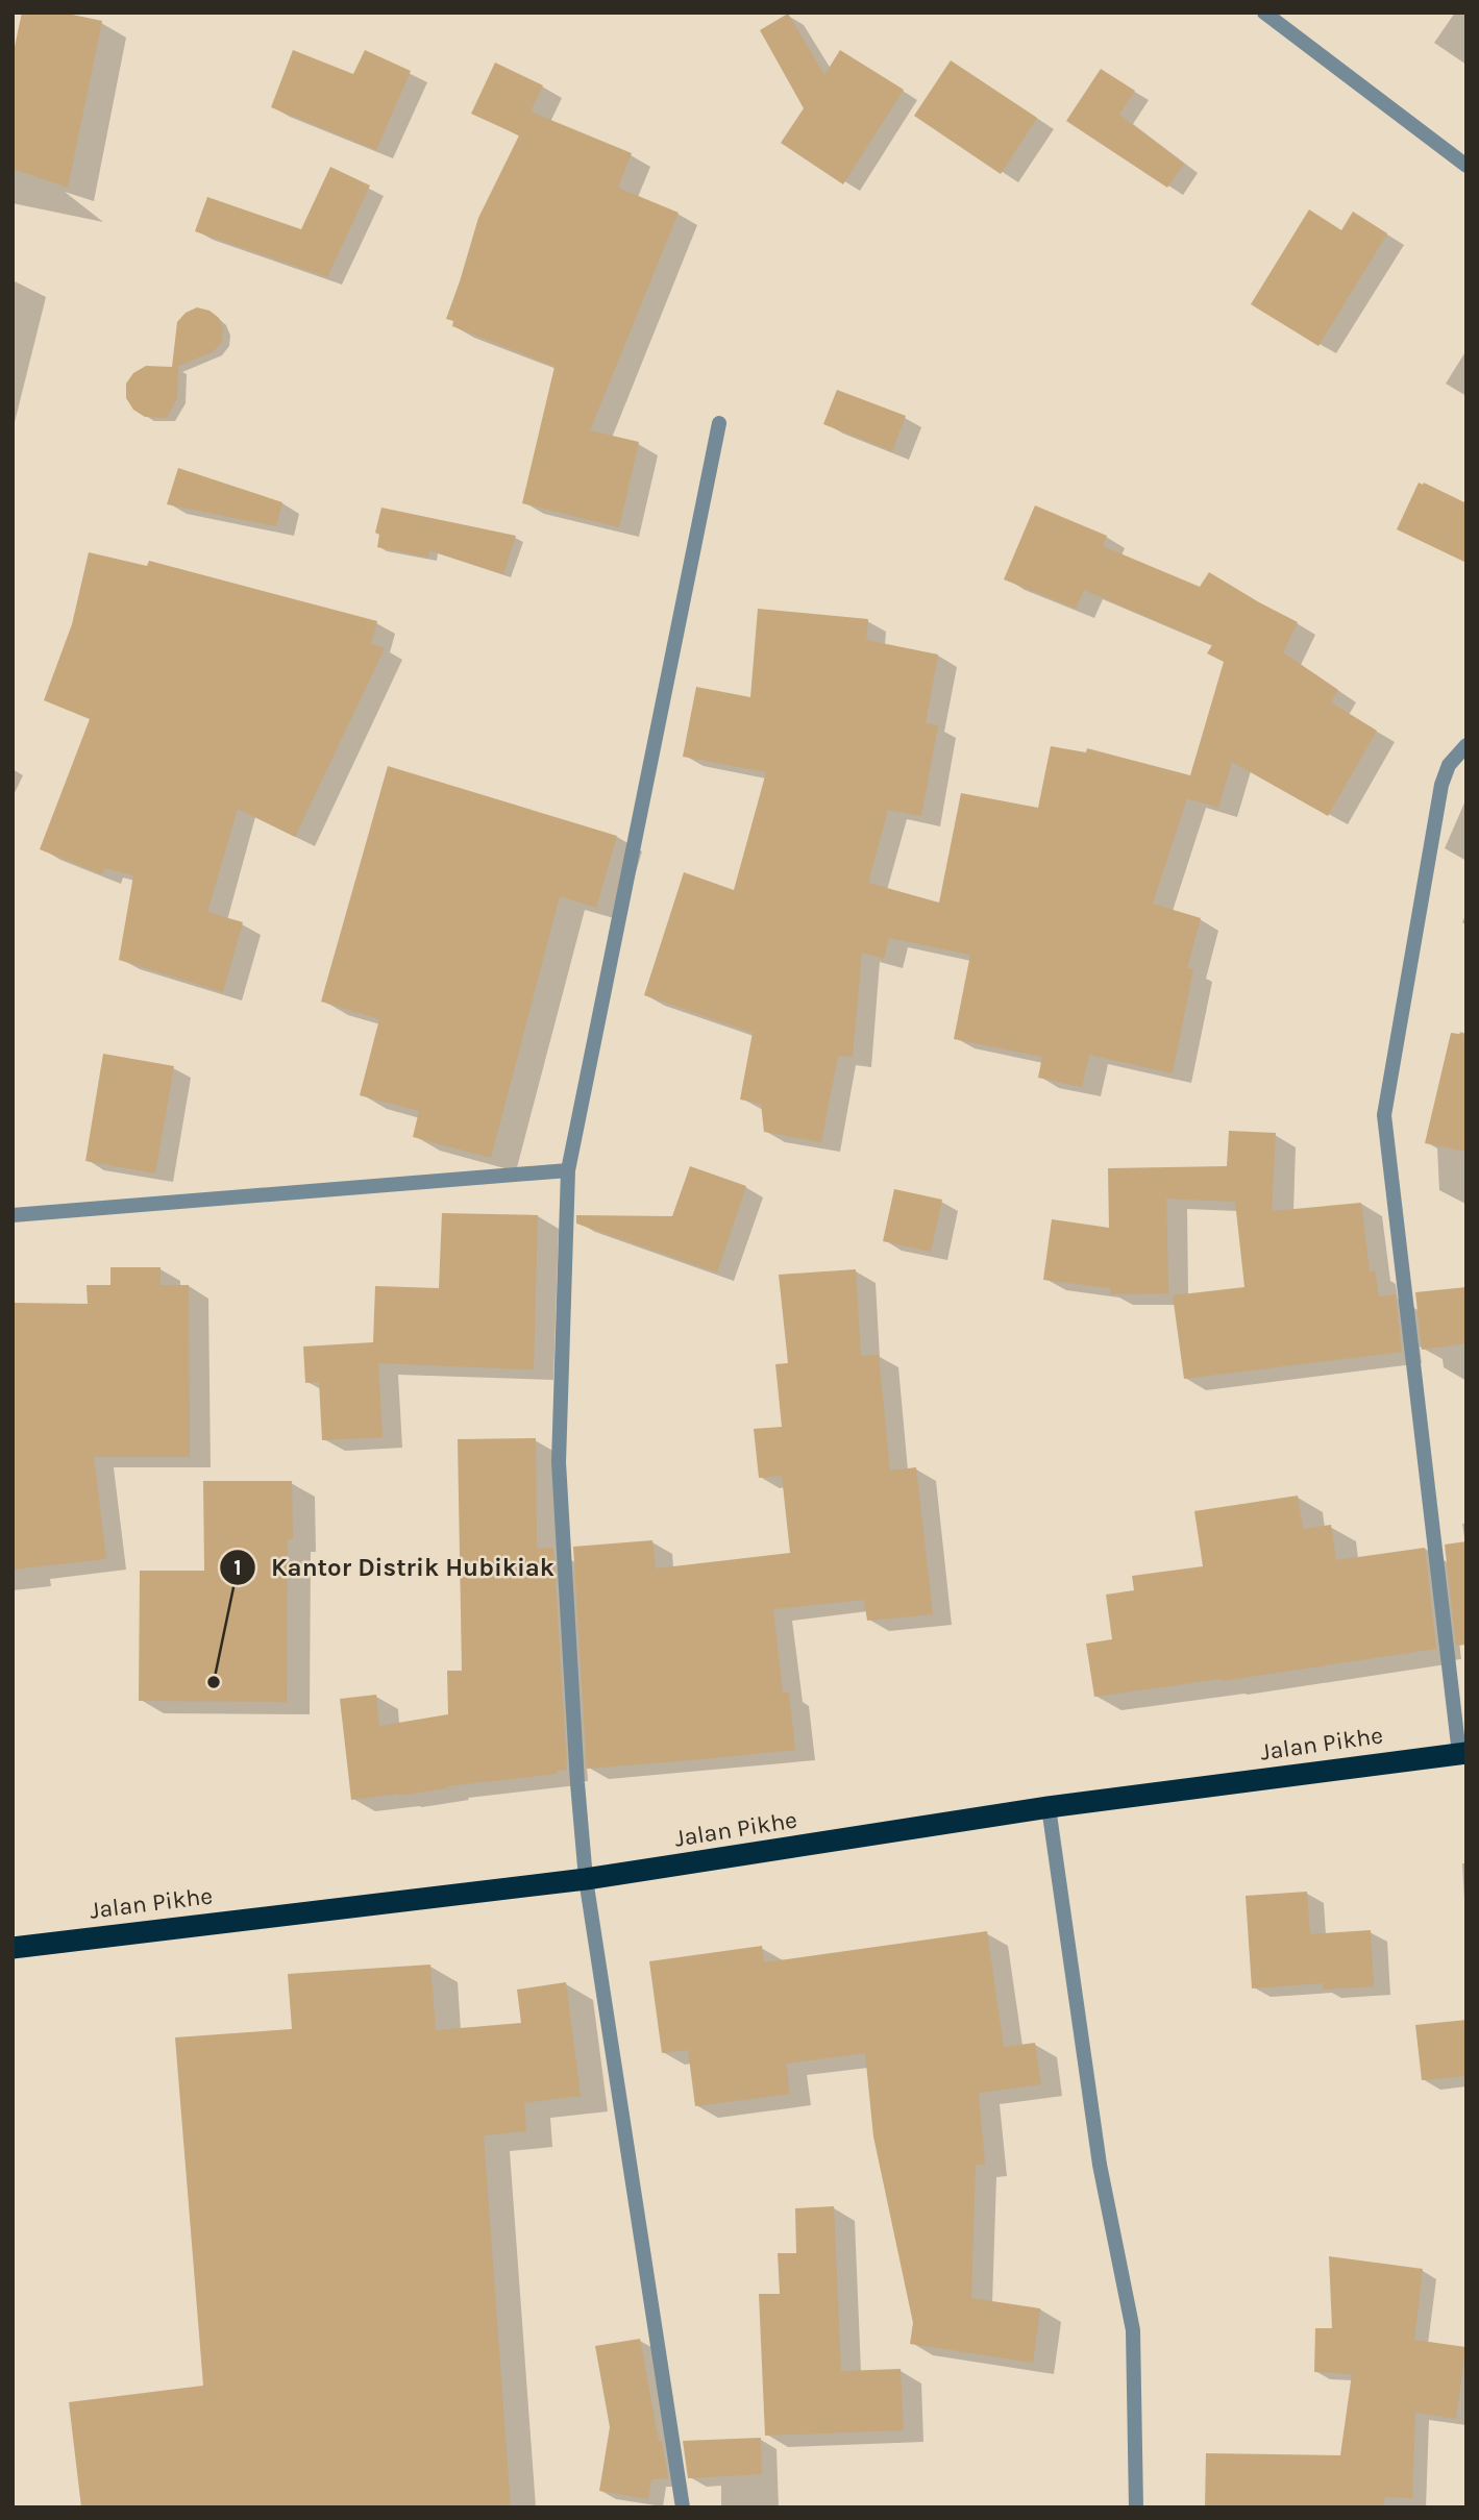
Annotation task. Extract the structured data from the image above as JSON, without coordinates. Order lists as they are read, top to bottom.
{
  "streets": {
    "highway": ["Jalan Pikhe"]
  },
  "places": ["Kantor Distrik Hubikiak"]
}
